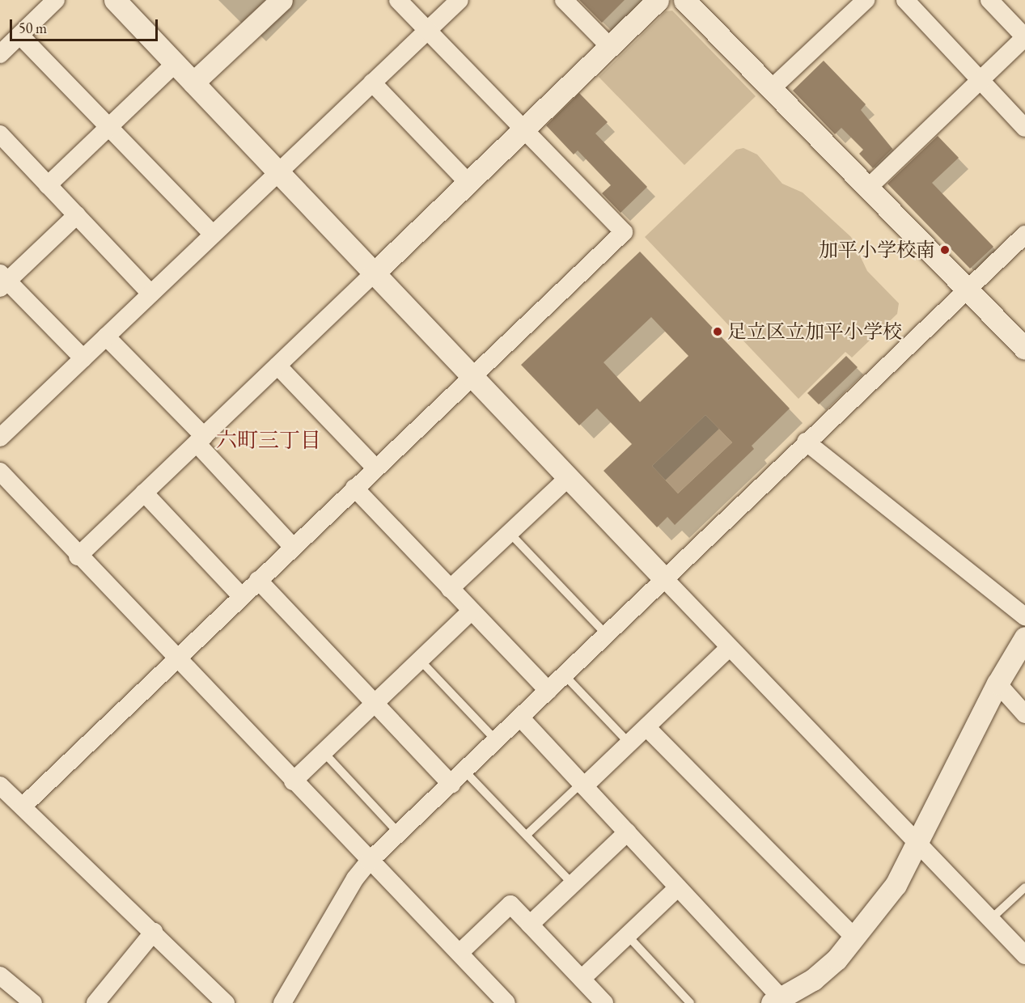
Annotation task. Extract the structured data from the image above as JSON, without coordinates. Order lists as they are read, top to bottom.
{
  "districts": ["六町三丁目"],
  "places": ["加平小学校南", "足立区立加平小学校"],
  "scale_bar": "50 m"
}
